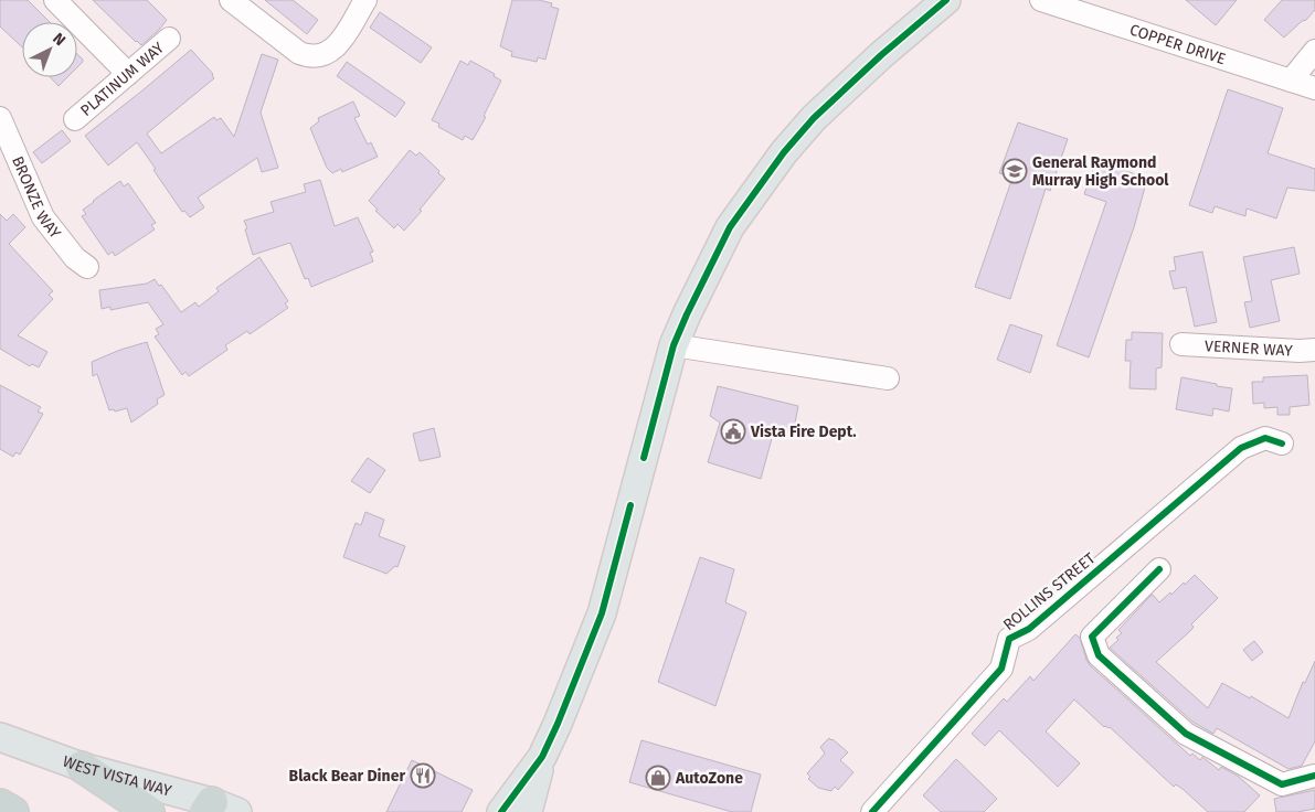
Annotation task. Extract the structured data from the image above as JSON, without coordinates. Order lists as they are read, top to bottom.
{
  "streets": {
    "main road": ["WEST VISTA WAY"],
    "street": [
      "COPPER DRIVE",
      "PLATINUM WAY",
      "BRONZE WAY",
      "VERNER WAY",
      "ROLLINS STREET"
    ]
  },
  "places": {
    "school or university": ["General Raymond Murray High School"],
    "public building": ["Vista Fire Dept."],
    "restaurant": ["Black Bear Diner"],
    "shop": ["AutoZone"]
  },
  "north": "top right"
}
